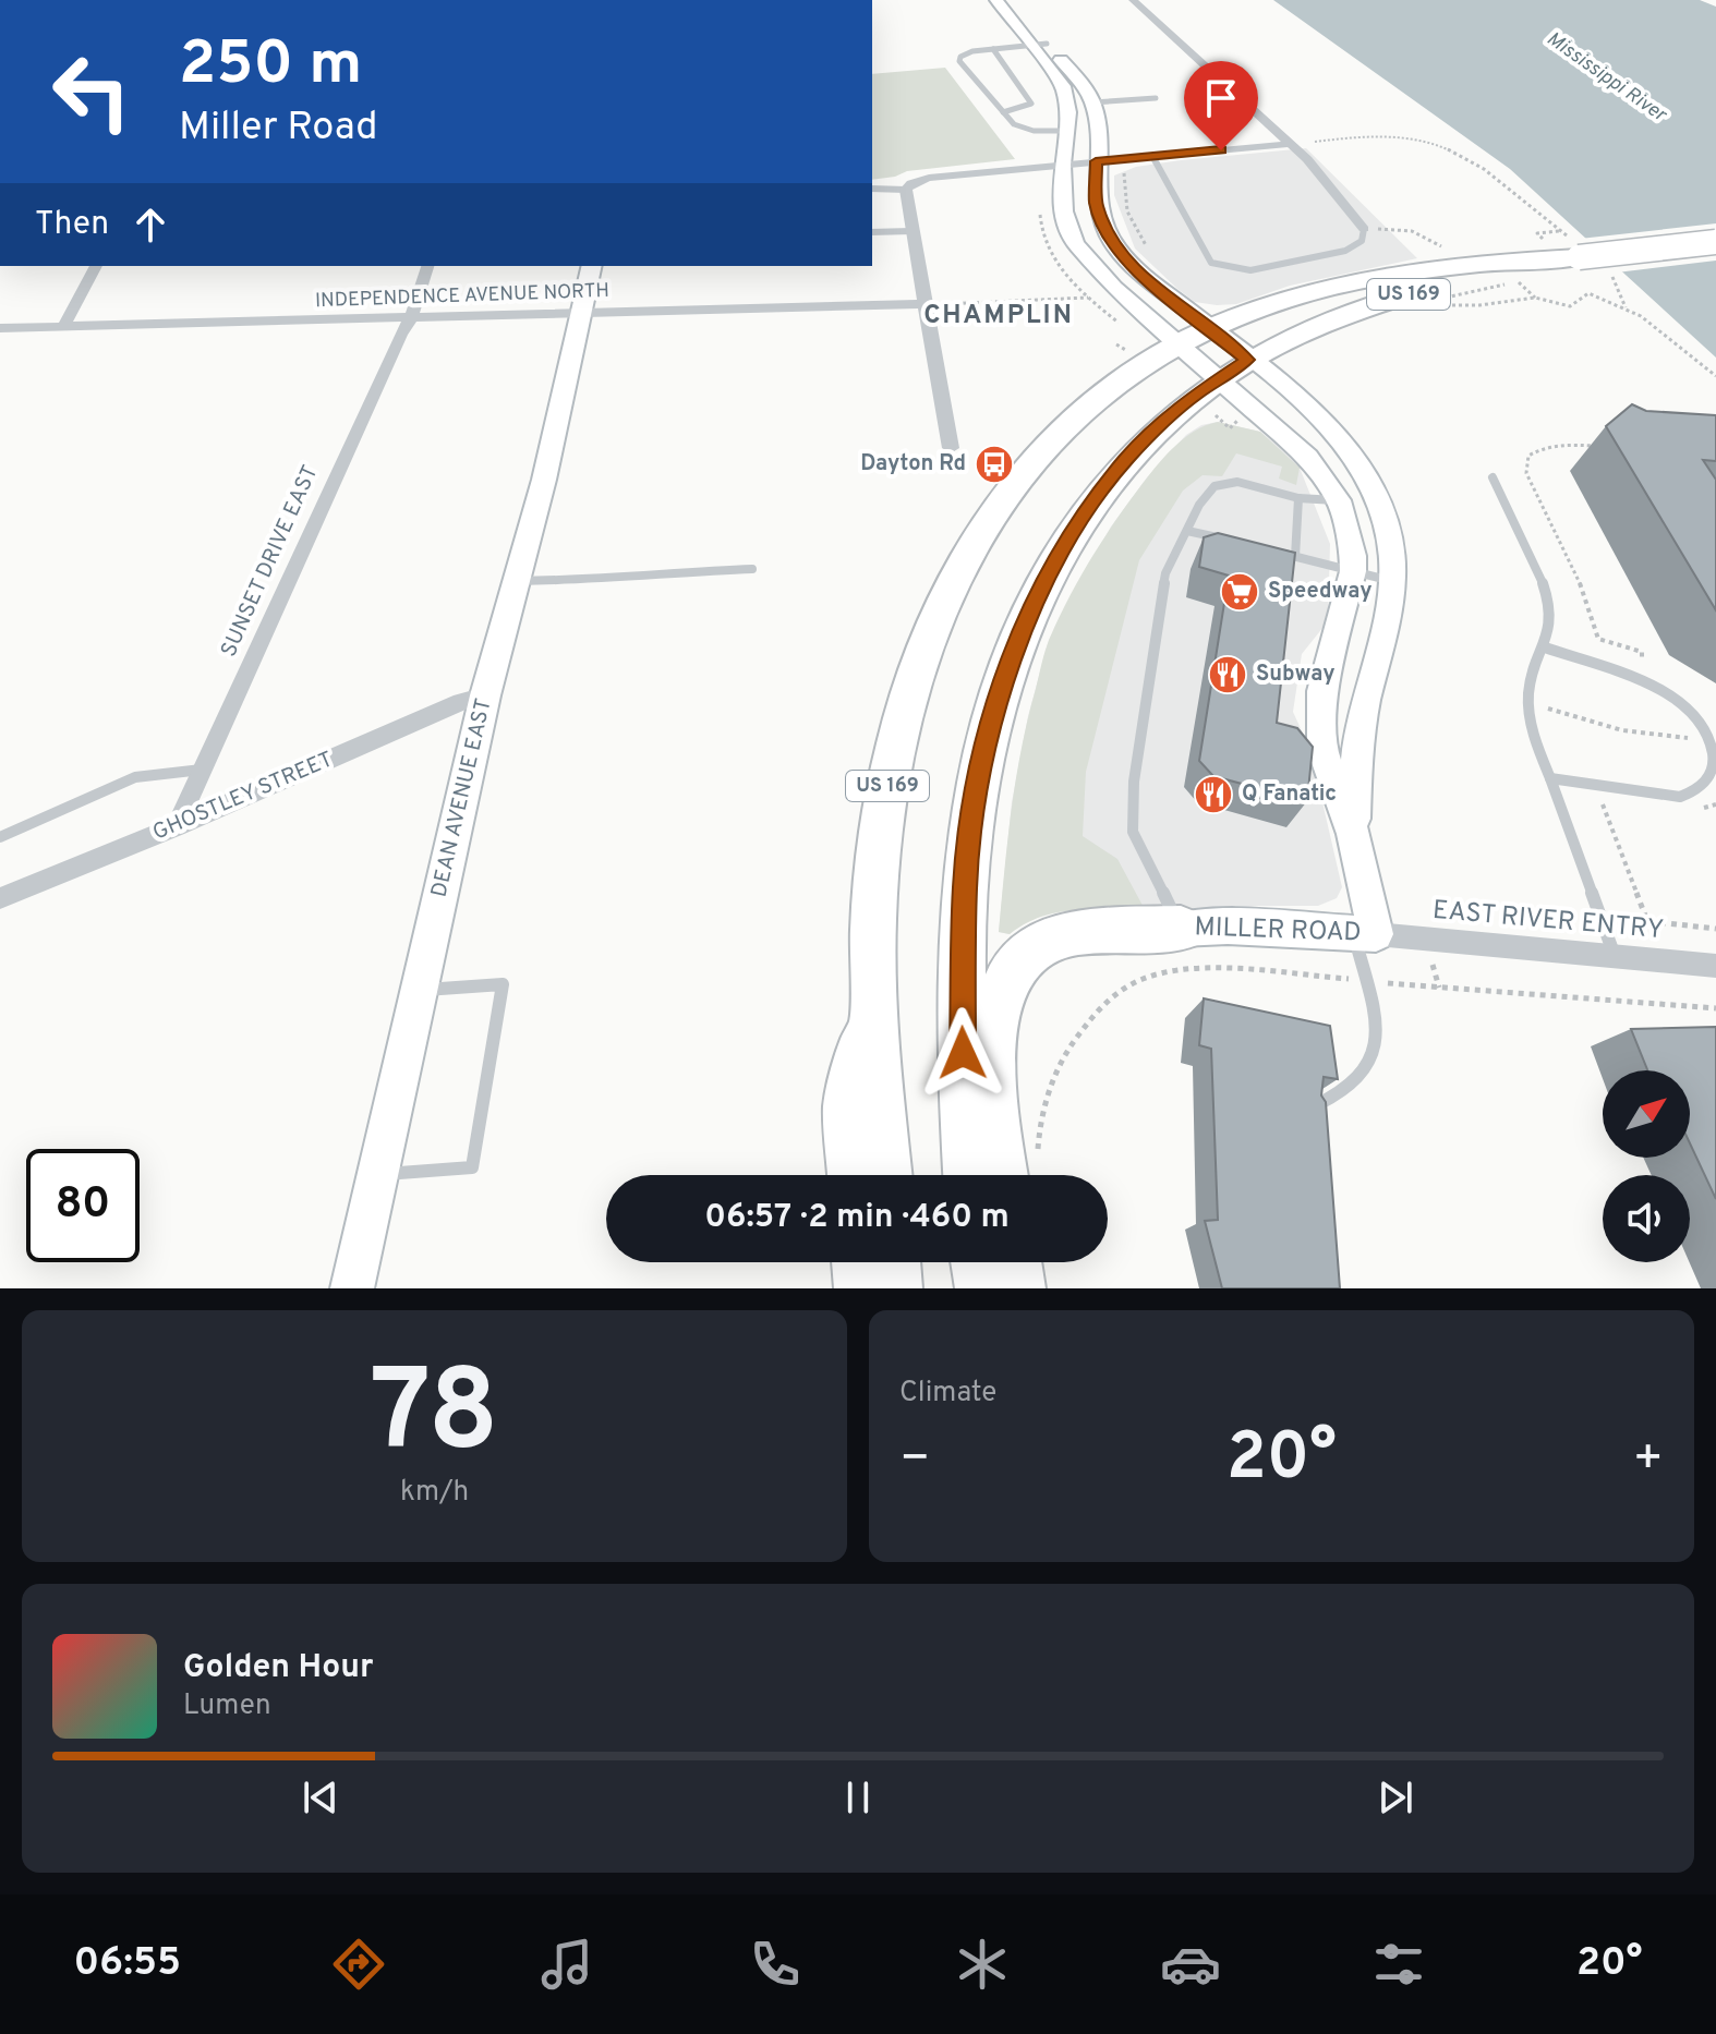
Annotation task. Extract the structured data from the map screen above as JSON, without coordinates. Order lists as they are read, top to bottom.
{
  "streets": {
    "highway": ["US 169"],
    "street": [
      "INDEPENDENCE AVENUE NORTH",
      "SUNSET DRIVE EAST",
      "GHOSTLEY STREET",
      "DEAN AVENUE EAST",
      "EAST RIVER ENTRY",
      "MILLER ROAD"
    ]
  },
  "crossings": [
    ["US 169", "MILLER ROAD"],
    ["INDEPENDENCE AVENUE NORTH", "SUNSET DRIVE EAST"],
    ["INDEPENDENCE AVENUE NORTH", "DEAN AVENUE EAST"],
    ["SUNSET DRIVE EAST", "GHOSTLEY STREET"],
    ["GHOSTLEY STREET", "DEAN AVENUE EAST"],
    ["EAST RIVER ENTRY", "MILLER ROAD"]
  ],
  "districts": ["CHAMPLIN"],
  "water": ["Mississippi River"],
  "places": {
    "bus stop": ["Dayton Rd"],
    "supermarket": ["Speedway"],
    "restaurant": ["Subway", "Q Fanatic"]
  },
  "north": "top right",
  "page": {
    "turn": ["250 m", "Miller Road"],
    "then": "Then",
    "limit": "80",
    "trip": "06:57 · 2 min · 460 m",
    "tile": [
      ["78", "km/h"],
      "Climate"
    ],
    "heat": ["−", "20°", "+"],
    "song": ["Golden Hour", "Lumen"],
    "tabs": ["06:55", "20°"]
  }
}
